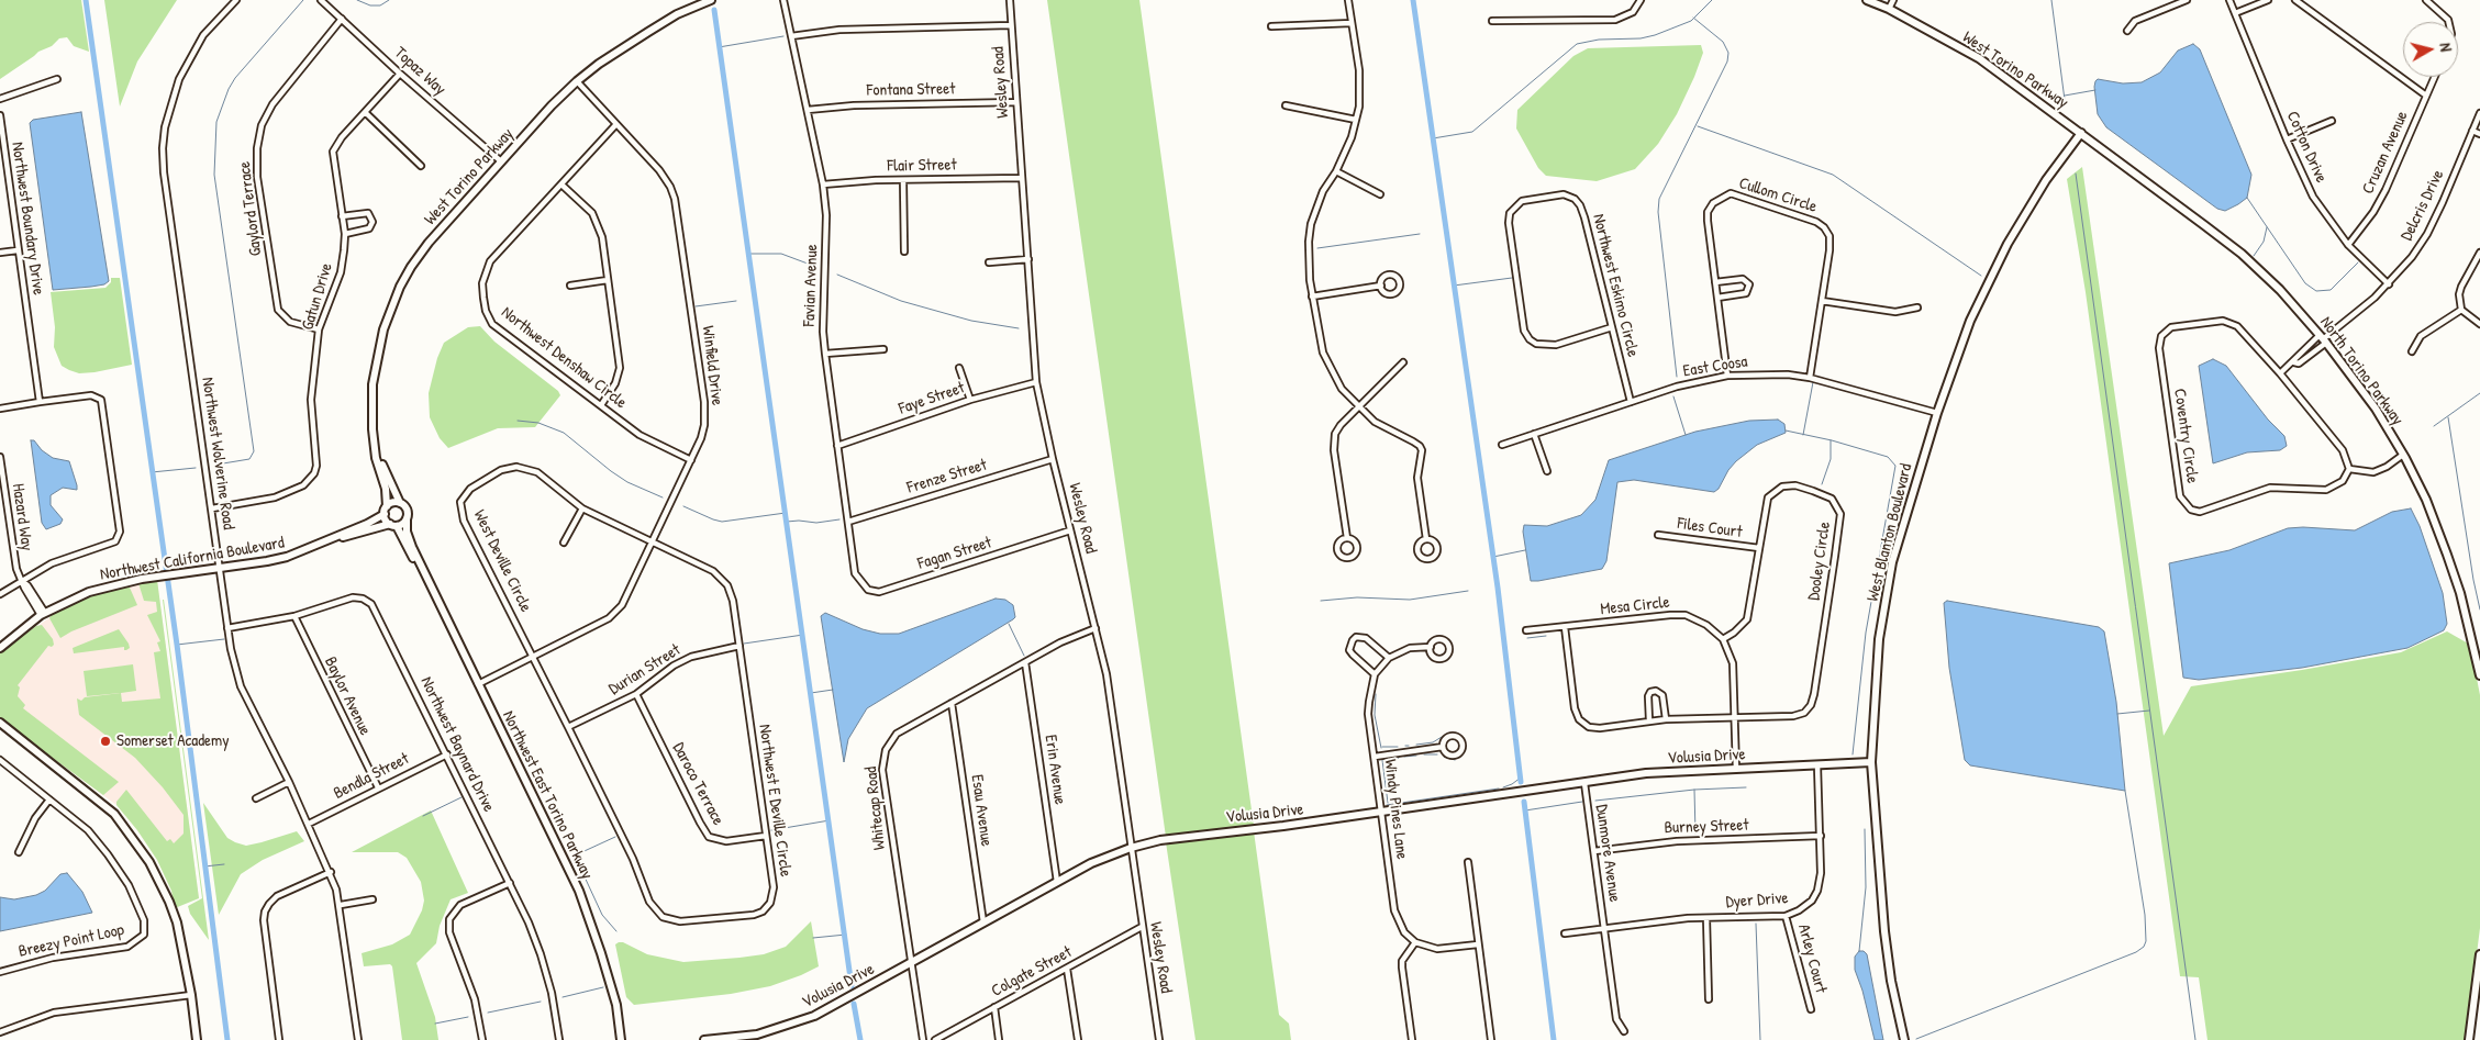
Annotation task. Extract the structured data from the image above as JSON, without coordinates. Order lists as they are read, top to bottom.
{
  "streets": {
    "street": [
      "West Torino Parkway",
      "Topaz Way",
      "Wesley Road",
      "Fontana Street",
      "Cotton Drive",
      "Cruzan Avenue",
      "Flair Street",
      "Cullom Circle",
      "Delcris Drive",
      "Gaylord Terrace",
      "Northwest Boundary Drive",
      "Favian Avenue",
      "Northwest Eskimo Circle",
      "Gatun Drive",
      "Northwest Denshaw Circle",
      "Winfield Drive",
      "East Coosa",
      "North Torino Parkway",
      "Faye Street",
      "Coventry Circle",
      "Northwest Wolverine Road",
      "Frenze Street",
      "Hazard Way",
      "Files Court",
      "West Blanton Boulevard",
      "Fagan Street",
      "Northwest California Boulevard",
      "West Deville Circle",
      "Dooley Circle",
      "Mesa Circle",
      "Durian Street",
      "Baylor Avenue",
      "Northwest Baynard Drive",
      "Volusia Drive",
      "Erin Avenue",
      "Bendla Street",
      "Daroco Terrace",
      "Northwest East Torino Parkway",
      "Northwest E Deville Circle",
      "Whitecap Road",
      "Windy Pines Lane",
      "Esau Avenue",
      "Burney Street",
      "Dunmore Avenue",
      "Dyer Drive",
      "Breezy Point Loop",
      "Arley Court",
      "Colgate Street"
    ]
  },
  "crossings": [
    ["West Torino Parkway", "Topaz Way"],
    ["West Torino Parkway", "Winfield Drive"],
    ["West Torino Parkway", "North Torino Parkway"],
    ["West Torino Parkway", "West Blanton Boulevard"],
    ["West Torino Parkway", "Northwest California Boulevard"],
    ["Topaz Way", "Gaylord Terrace"],
    ["Topaz Way", "Gatun Drive"],
    ["Wesley Road", "Fontana Street"],
    ["Wesley Road", "Flair Street"],
    ["Wesley Road", "Faye Street"],
    ["Wesley Road", "Frenze Street"],
    ["Wesley Road", "Fagan Street"],
    ["Wesley Road", "Volusia Drive"],
    ["Wesley Road", "Whitecap Road"],
    ["Wesley Road", "Colgate Street"],
    ["Fontana Street", "Favian Avenue"],
    ["Cotton Drive", "Cruzan Avenue"],
    ["Cotton Drive", "Delcris Drive"],
    ["Flair Street", "Favian Avenue"],
    ["Cullom Circle", "East Coosa"],
    ["Delcris Drive", "North Torino Parkway"],
    ["Gaylord Terrace", "Gatun Drive"],
    ["Favian Avenue", "Faye Street"],
    ["Favian Avenue", "Frenze Street"],
    ["Favian Avenue", "Fagan Street"],
    ["Northwest Eskimo Circle", "East Coosa"],
    ["Gatun Drive", "Northwest Wolverine Road"],
    ["Northwest Denshaw Circle", "Winfield Drive"],
    ["Winfield Drive", "West Deville Circle"],
    ["Winfield Drive", "Northwest East Torino Parkway"],
    ["Winfield Drive", "Northwest E Deville Circle"],
    ["East Coosa", "West Blanton Boulevard"],
    ["Northwest Wolverine Road", "Northwest California Boulevard"],
    ["Northwest Wolverine Road", "Northwest Baynard Drive"],
    ["Northwest Wolverine Road", "Bendla Street"],
    ["Hazard Way", "Northwest California Boulevard"],
    ["Files Court", "Dooley Circle"],
    ["West Blanton Boulevard", "Volusia Drive"],
    ["West Deville Circle", "Northwest E Deville Circle"],
    ["Dooley Circle", "Mesa Circle"],
    ["Durian Street", "Daroco Terrace"],
    ["Durian Street", "Northwest E Deville Circle"],
    ["Baylor Avenue", "Northwest Baynard Drive"],
    ["Baylor Avenue", "Bendla Street"],
    ["Northwest Baynard Drive", "Bendla Street"],
    ["Volusia Drive", "Erin Avenue"],
    ["Volusia Drive", "Whitecap Road"],
    ["Volusia Drive", "Windy Pines Lane"],
    ["Volusia Drive", "Esau Avenue"],
    ["Volusia Drive", "Dunmore Avenue"],
    ["Volusia Drive", "Dyer Drive"],
    ["Erin Avenue", "Whitecap Road"],
    ["Daroco Terrace", "Northwest E Deville Circle"],
    ["Whitecap Road", "Esau Avenue"],
    ["Burney Street", "Dunmore Avenue"],
    ["Burney Street", "Dyer Drive"],
    ["Dunmore Avenue", "Dyer Drive"],
    ["Dyer Drive", "Arley Court"]
  ],
  "places": ["Somerset Academy"],
  "north": "right"
}
